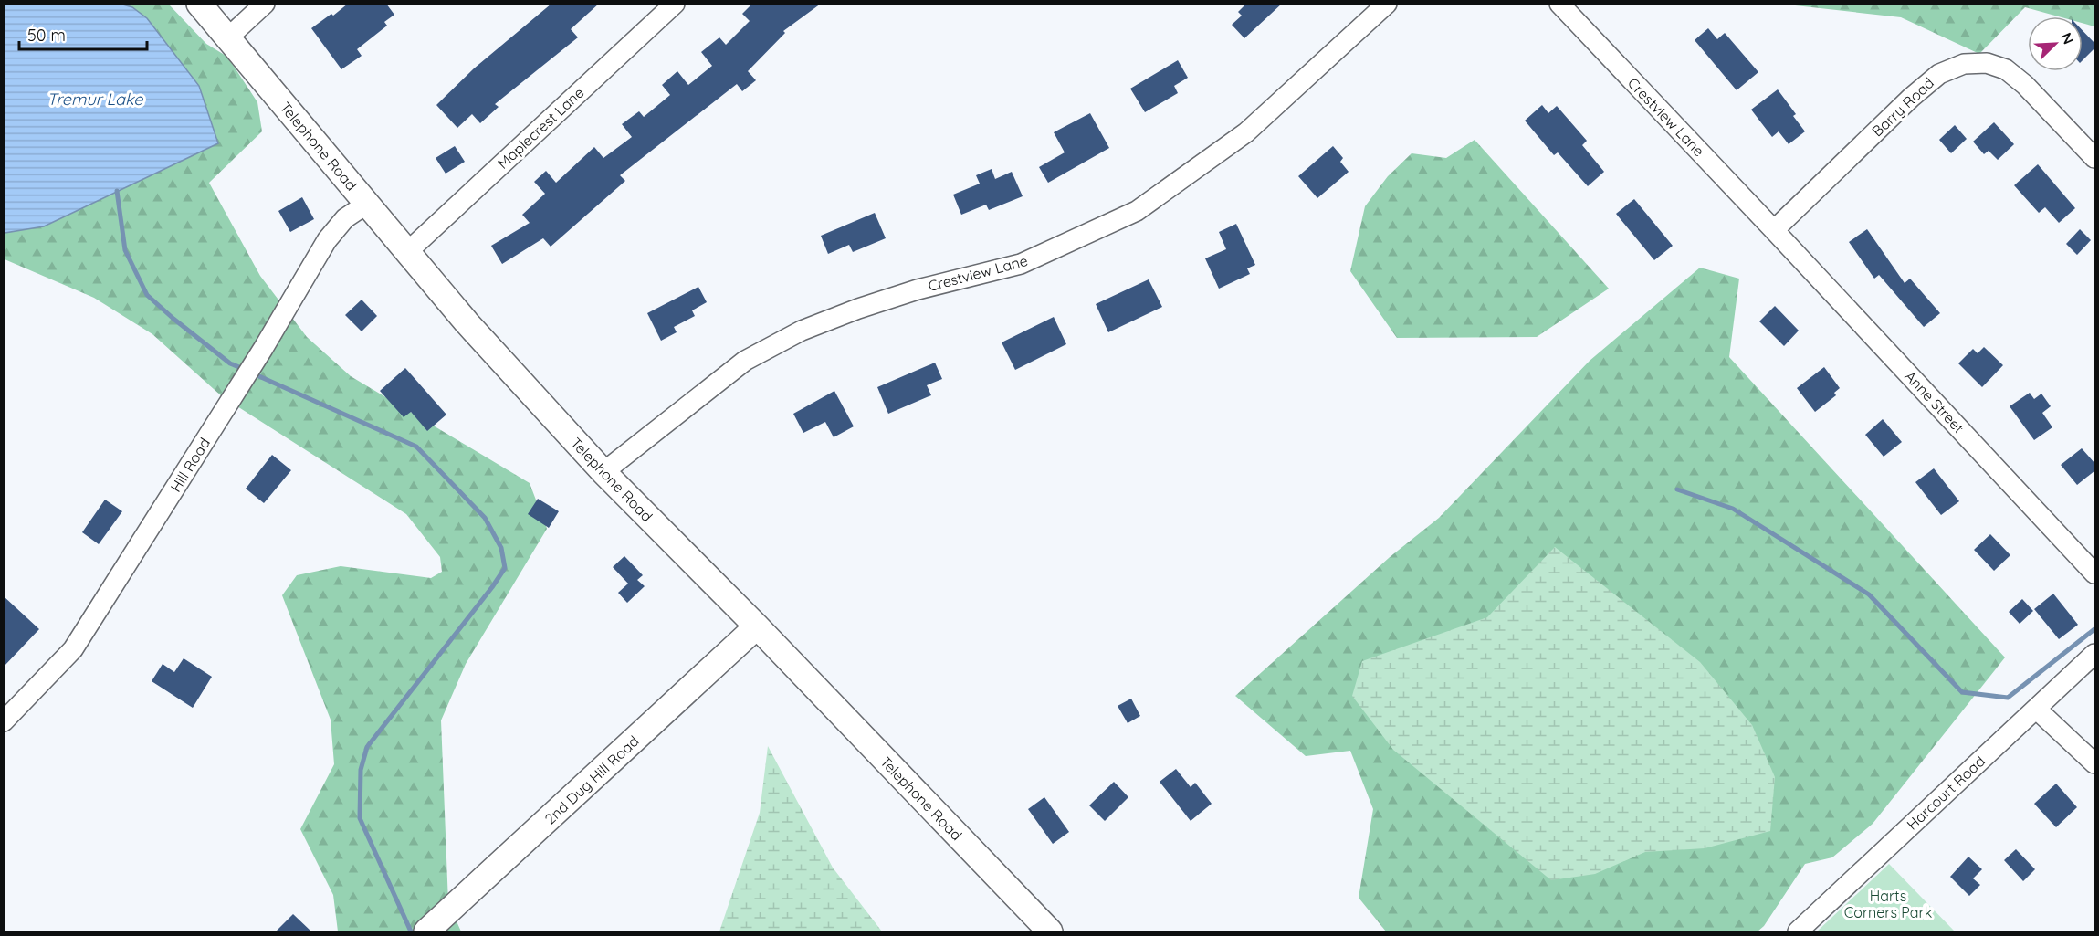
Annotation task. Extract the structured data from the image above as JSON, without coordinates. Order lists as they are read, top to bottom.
{
  "streets": {
    "street": [
      "Barry Road",
      "Crestview Lane",
      "Maplecrest Lane",
      "Telephone Road",
      "Anne Street",
      "Hill Road",
      "2nd Dug Hill Road",
      "Harcourt Road"
    ]
  },
  "crossings": [
    ["Barry Road", "Crestview Lane"],
    ["Barry Road", "Anne Street"],
    ["Crestview Lane", "Telephone Road"],
    ["Crestview Lane", "Anne Street"],
    ["Maplecrest Lane", "Telephone Road"],
    ["Telephone Road", "Hill Road"],
    ["Telephone Road", "2nd Dug Hill Road"]
  ],
  "water": ["Tremur Lake"],
  "parks": ["Harts Corners Park"],
  "scale_bar": "50 m",
  "north": "top right"
}
